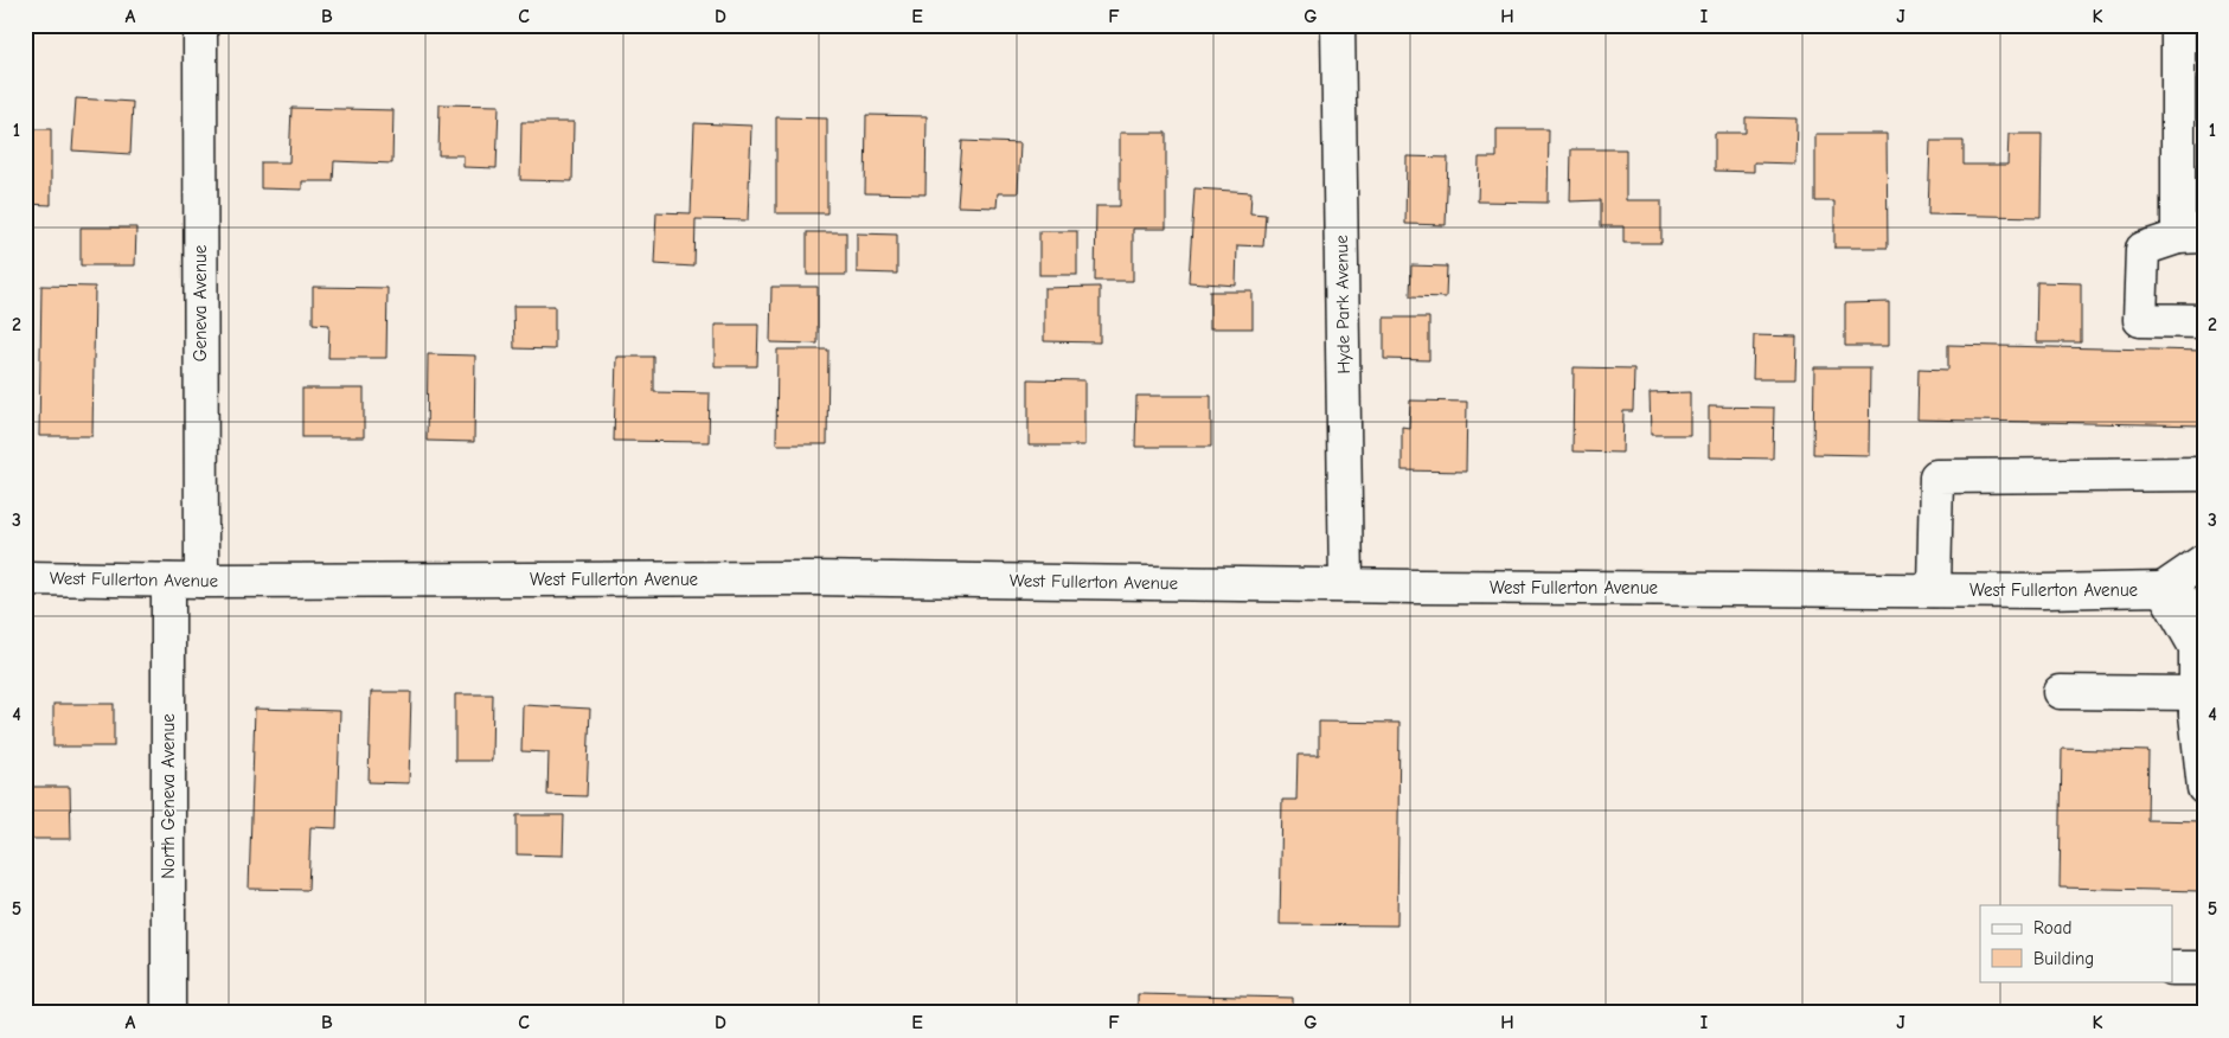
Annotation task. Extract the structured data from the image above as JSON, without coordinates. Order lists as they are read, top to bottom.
{
  "streets": {
    "street": [
      "Geneva Avenue",
      "Hyde Park Avenue",
      "West Fullerton Avenue",
      "North Geneva Avenue"
    ]
  },
  "crossings": [
    ["Geneva Avenue", "West Fullerton Avenue"],
    ["Hyde Park Avenue", "West Fullerton Avenue"],
    ["West Fullerton Avenue", "North Geneva Avenue"]
  ],
  "legend": ["Road", "Building"],
  "grid": {
    "columns": [
      "A",
      "B",
      "C",
      "D",
      "E",
      "F",
      "G",
      "H",
      "I",
      "J",
      "K"
    ],
    "rows": [
      "1",
      "2",
      "3",
      "4",
      "5"
    ]
  }
}
